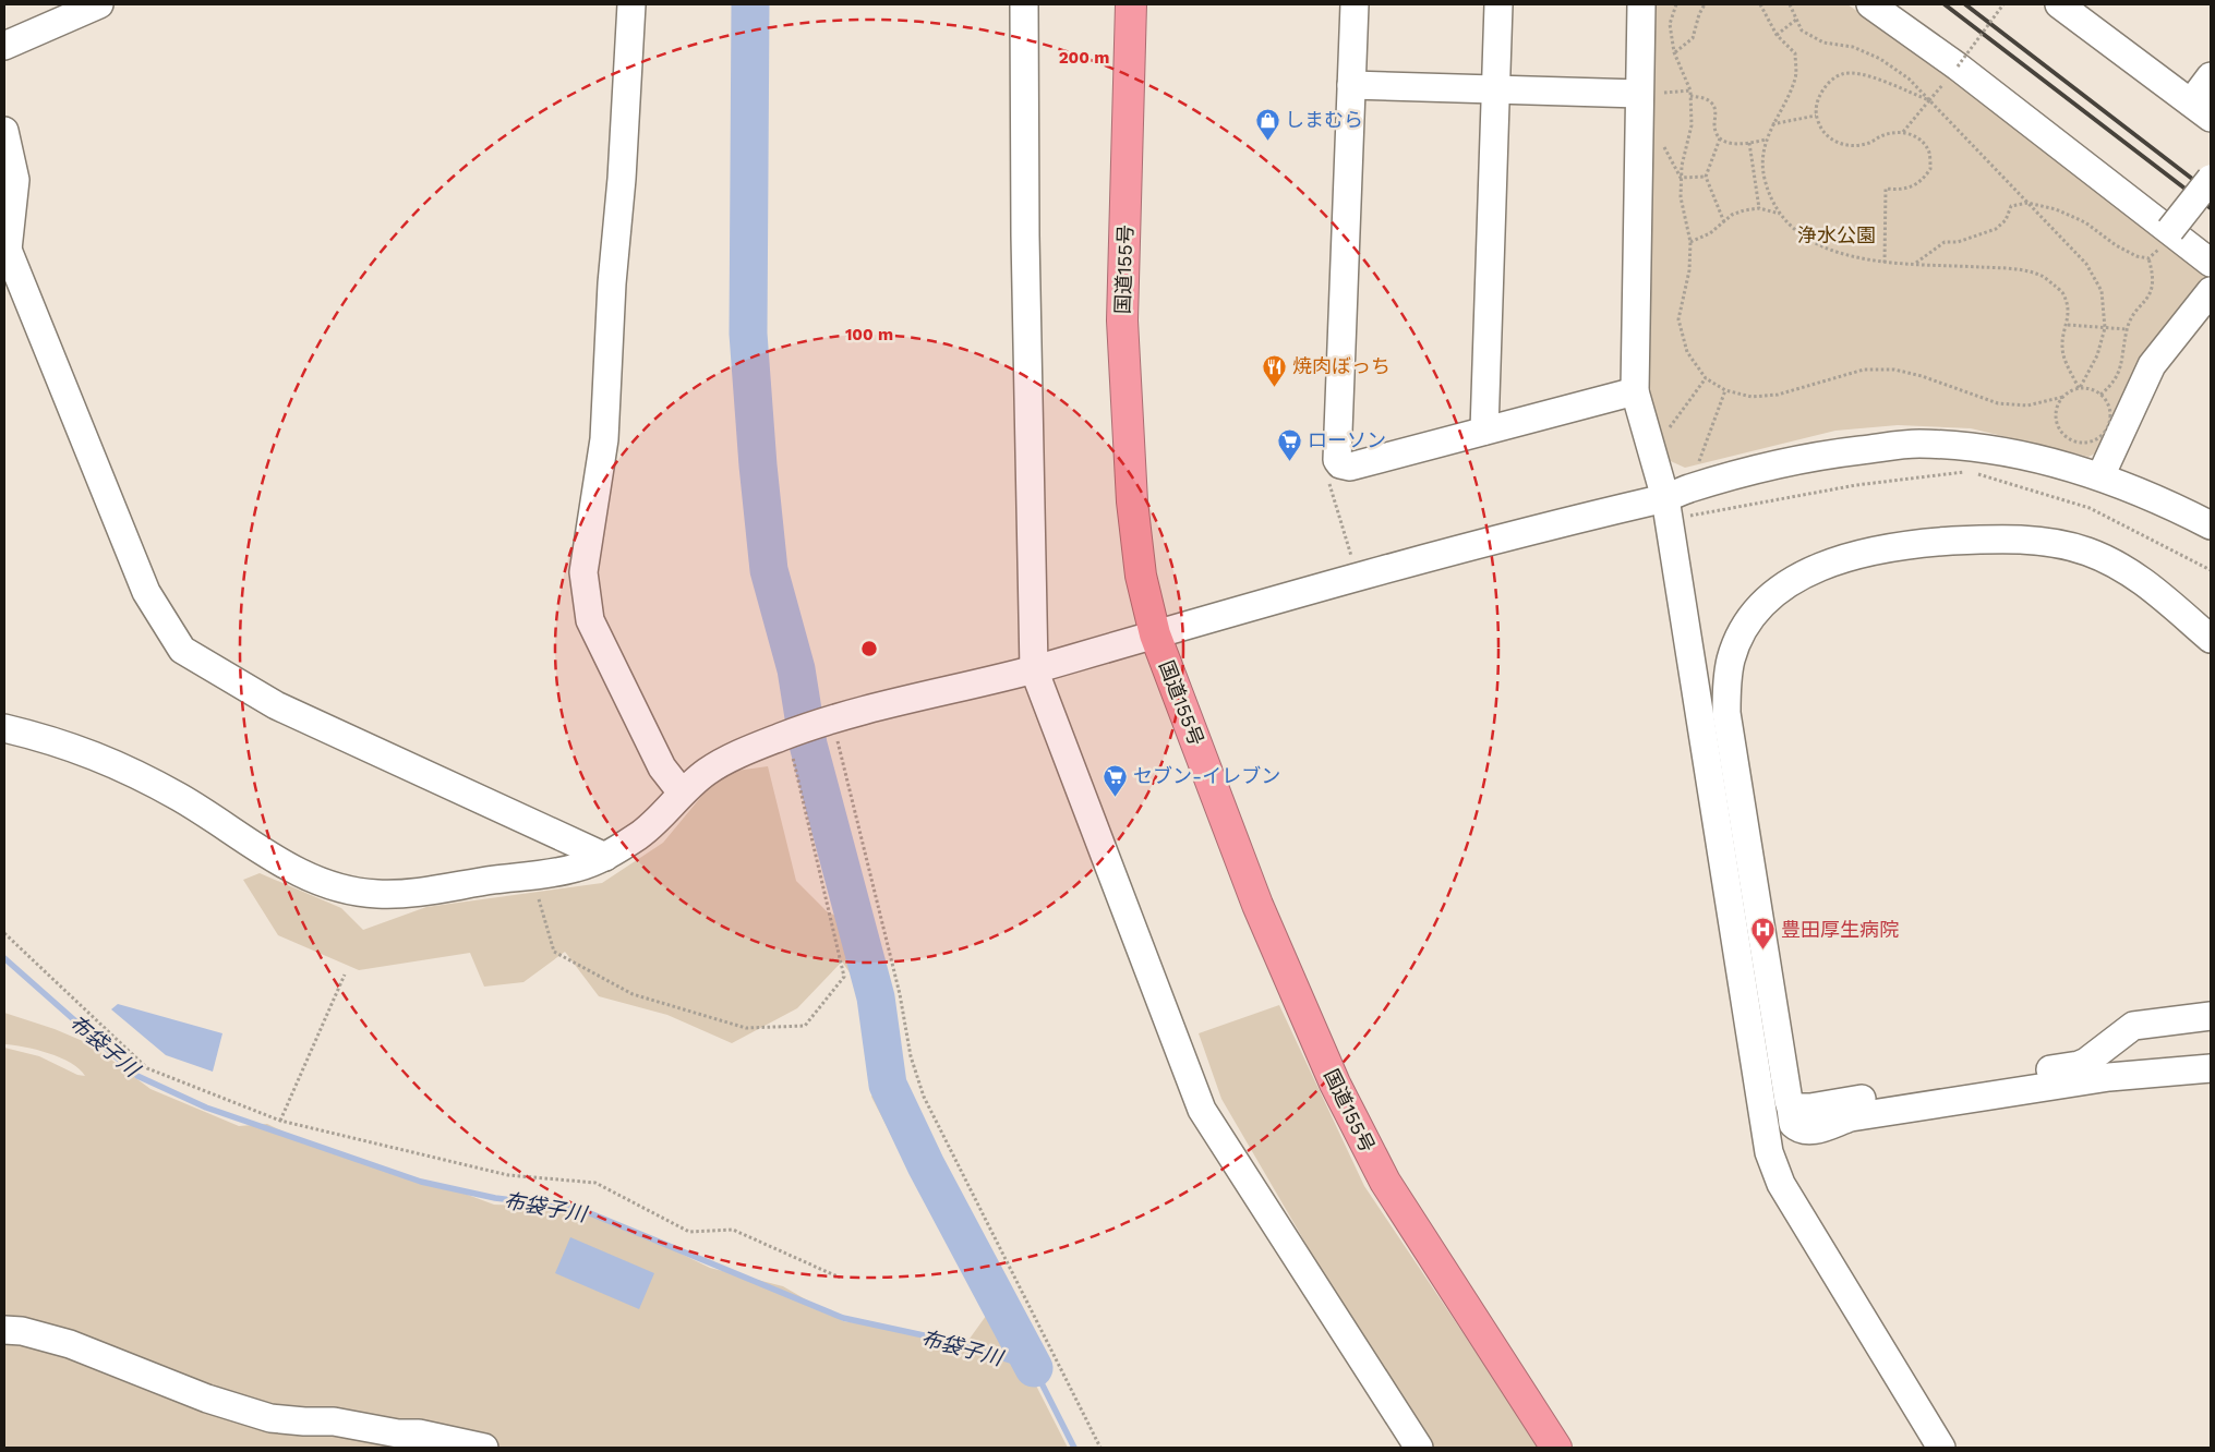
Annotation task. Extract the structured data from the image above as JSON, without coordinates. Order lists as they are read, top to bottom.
{
  "streets": {
    "highway": ["国道155号"]
  },
  "water": ["布袋子川"],
  "parks": ["浄水公園"],
  "places": {
    "shop": ["しまむら"],
    "restaurant": ["焼肉ぼっち"],
    "supermarket": ["ローソン", "セブン-イレブン"],
    "hospital": ["豊田厚生病院"]
  },
  "rings": ["200 m", "100 m"]
}
